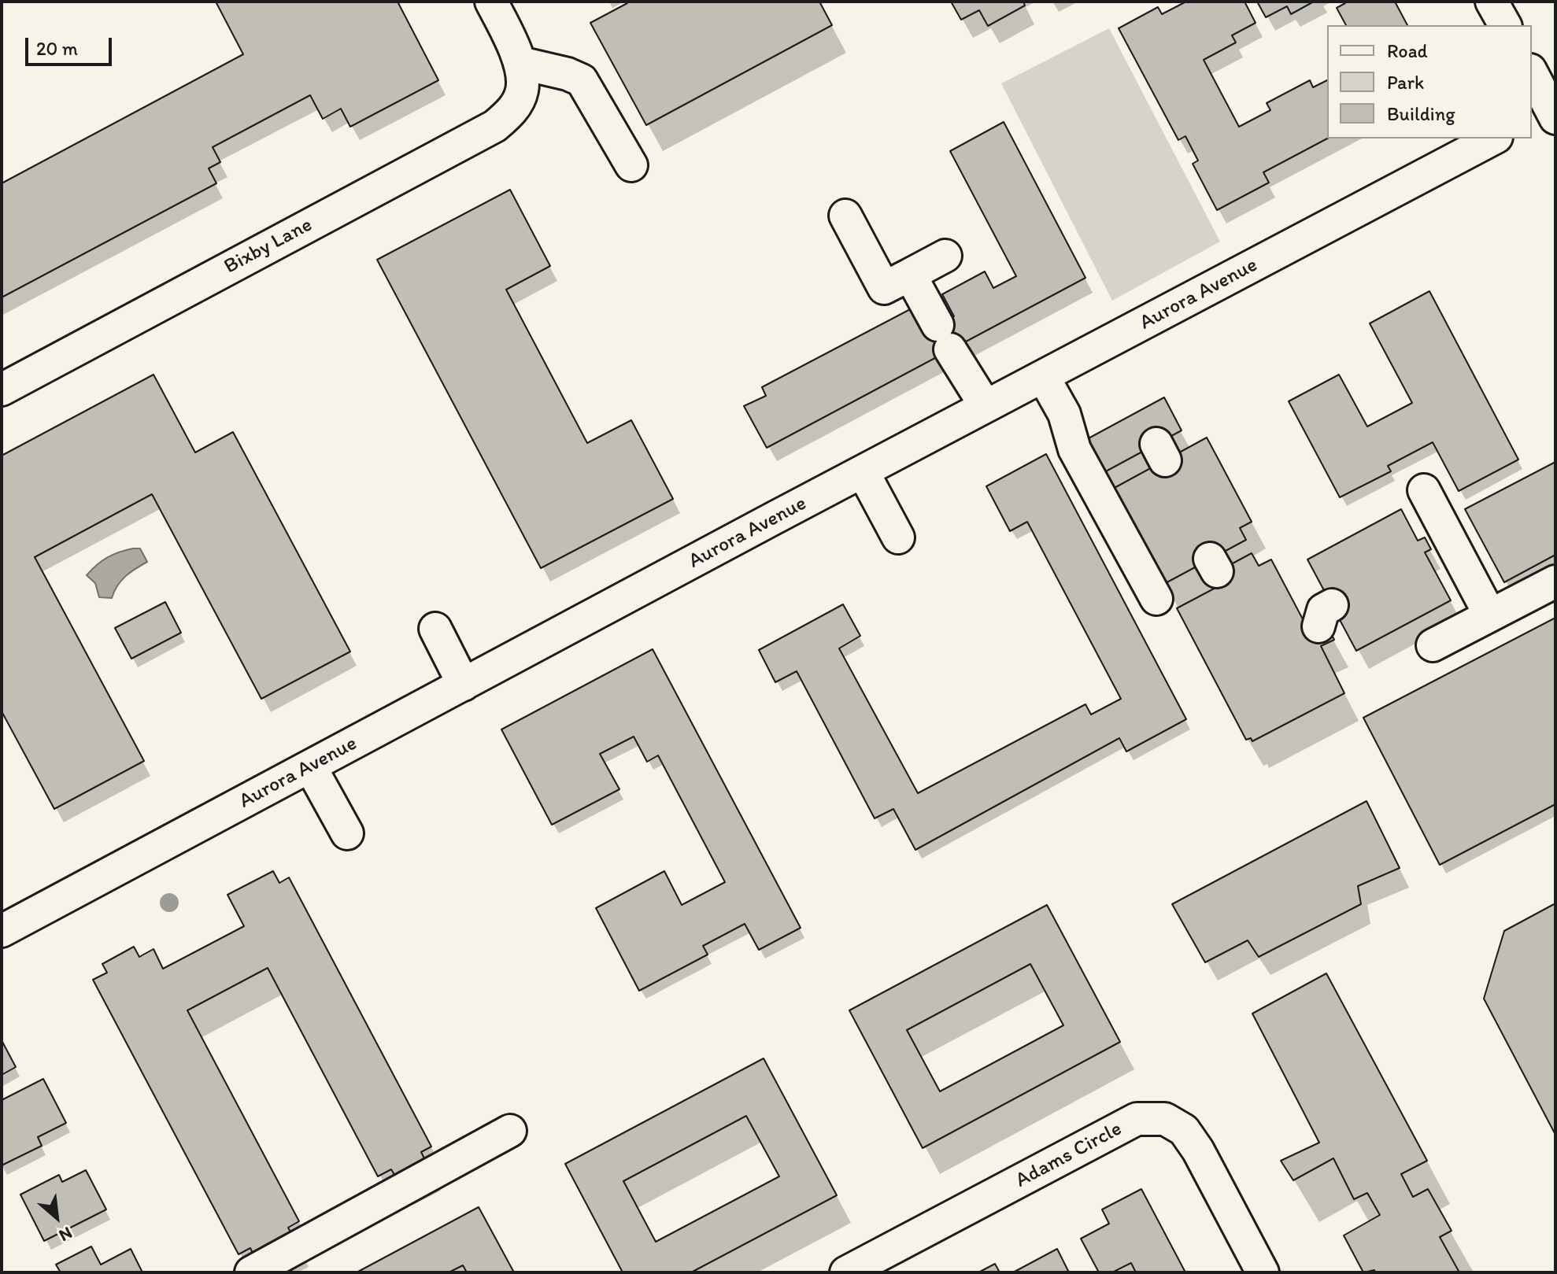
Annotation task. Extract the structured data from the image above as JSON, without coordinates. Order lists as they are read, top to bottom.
{
  "streets": {
    "street": ["Bixby Lane", "Aurora Avenue", "Adams Circle"]
  },
  "legend": ["Road", "Park", "Building"],
  "scale_bar": "20 m",
  "north": "bottom right"
}
